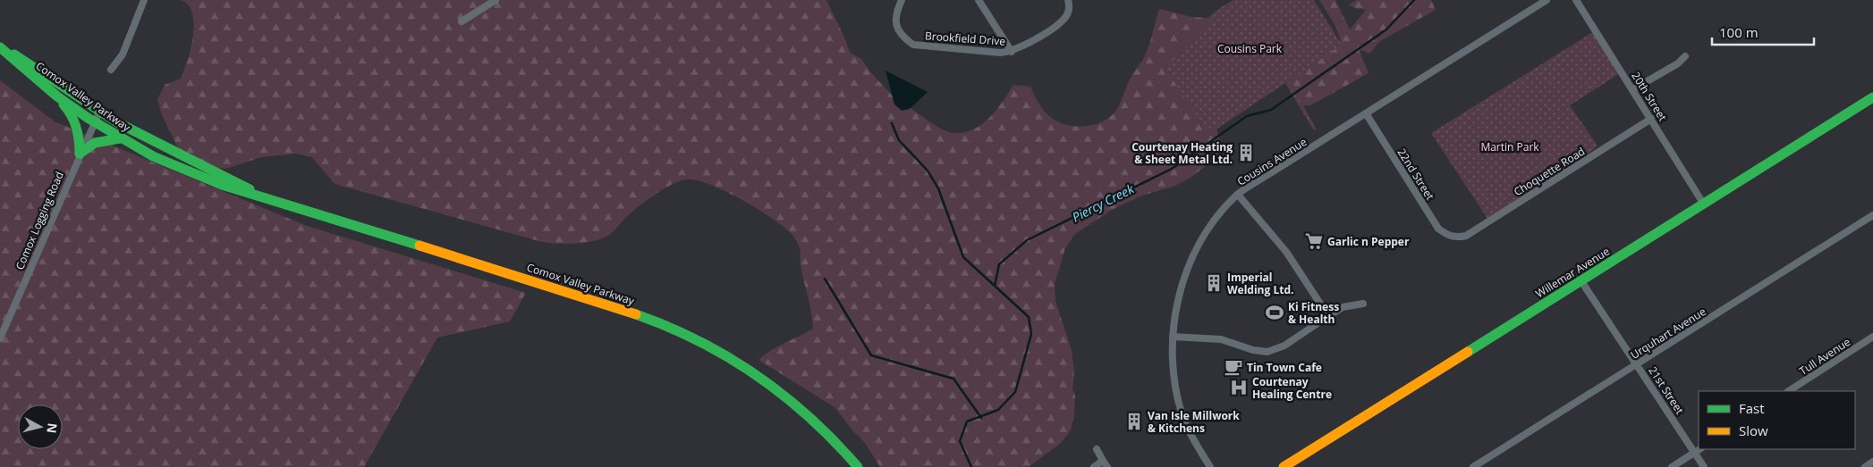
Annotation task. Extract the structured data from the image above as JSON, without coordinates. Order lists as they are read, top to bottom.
{
  "streets": {
    "main road": ["Comox Valley Parkway", "Willemar Avenue"],
    "street": [
      "Brookfield Drive",
      "20th Street",
      "Cousins Avenue",
      "Choquette Road",
      "22nd Street",
      "Comox Logging Road",
      "Urquhart Avenue",
      "Tull Avenue",
      "21st Street"
    ]
  },
  "crossings": [
    ["Comox Valley Parkway", "Comox Logging Road"],
    ["20th Street", "Choquette Road"],
    ["20th Street", "Willemar Avenue"],
    ["Cousins Avenue", "22nd Street"],
    ["Choquette Road", "22nd Street"],
    ["Willemar Avenue", "21st Street"],
    ["Urquhart Avenue", "21st Street"]
  ],
  "water": ["Piercy Creek"],
  "parks": ["Cousins Park", "Martin Park"],
  "places": {
    "building": ["Courtenay Heating & Sheet Metal Ltd.", "Imperial Welding Ltd.", "Van Isle Millwork & Kitchens"],
    "supermarket": ["Garlic n Pepper"],
    "sports": ["Ki Fitness & Health"],
    "cafe": ["Tin Town Cafe"],
    "hospital": ["Courtenay Healing Centre"]
  },
  "legend": ["Fast", "Slow"],
  "scale_bar": "100 m",
  "north": "right"
}
